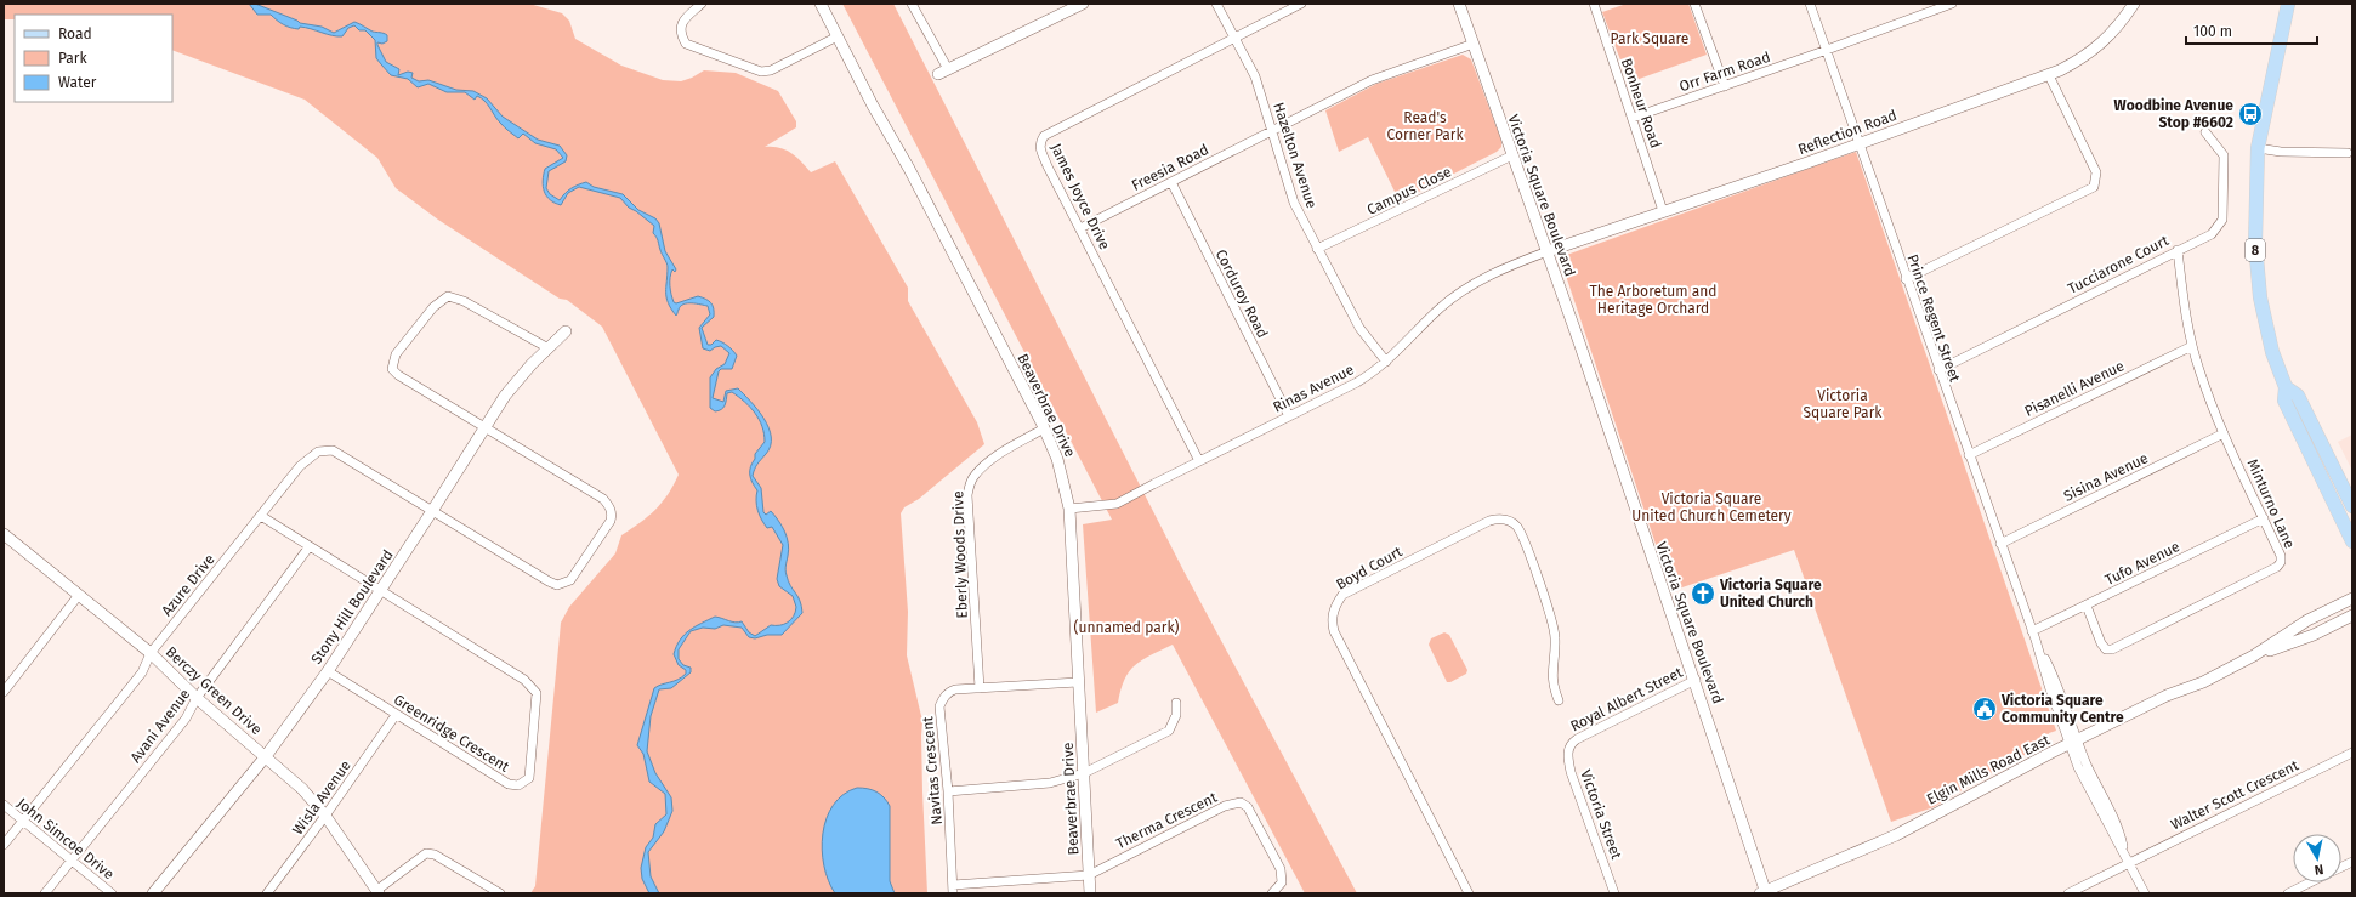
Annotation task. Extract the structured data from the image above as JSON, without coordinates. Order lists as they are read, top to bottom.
{
  "streets": {
    "main road": ["8"],
    "street": [
      "Orr Farm Road",
      "Bonheur Road",
      "Reflection Road",
      "Hazelton Avenue",
      "Freesia Road",
      "Campus Close",
      "Victoria Square Boulevard",
      "James Joyce Drive",
      "Tucciarone Court",
      "Corduroy Road",
      "Prince Regent Street",
      "Rinas Avenue",
      "Pisanelli Avenue",
      "Beaverbrae Drive",
      "Sisina Avenue",
      "Minturno Lane",
      "Eberly Woods Drive",
      "Tufo Avenue",
      "Boyd Court",
      "Azure Drive",
      "Stony Hill Boulevard",
      "Berczy Green Drive",
      "Royal Albert Street",
      "Avani Avenue",
      "Greenridge Crescent",
      "Elgin Mills Road East",
      "Navitas Crescent",
      "Walter Scott Crescent",
      "Wisla Avenue",
      "Victoria Street",
      "Therma Crescent",
      "John Simcoe Drive"
    ]
  },
  "crossings": [
    ["Orr Farm Road", "Bonheur Road"],
    ["Orr Farm Road", "Prince Regent Street"],
    ["Bonheur Road", "Reflection Road"],
    ["Reflection Road", "Victoria Square Boulevard"],
    ["Reflection Road", "Prince Regent Street"],
    ["Reflection Road", "Rinas Avenue"],
    ["Hazelton Avenue", "Freesia Road"],
    ["Hazelton Avenue", "Campus Close"],
    ["Hazelton Avenue", "James Joyce Drive"],
    ["Hazelton Avenue", "Rinas Avenue"],
    ["Freesia Road", "Victoria Square Boulevard"],
    ["Freesia Road", "James Joyce Drive"],
    ["Freesia Road", "Corduroy Road"],
    ["Campus Close", "Victoria Square Boulevard"],
    ["Victoria Square Boulevard", "Rinas Avenue"],
    ["Victoria Square Boulevard", "Royal Albert Street"],
    ["Victoria Square Boulevard", "Elgin Mills Road East"],
    ["James Joyce Drive", "Rinas Avenue"],
    ["Tucciarone Court", "Prince Regent Street"],
    ["Tucciarone Court", "Minturno Lane"],
    ["Corduroy Road", "Rinas Avenue"],
    ["Prince Regent Street", "Pisanelli Avenue"],
    ["Prince Regent Street", "Sisina Avenue"],
    ["Prince Regent Street", "Tufo Avenue"],
    ["Prince Regent Street", "Elgin Mills Road East"],
    ["Prince Regent Street", "Walter Scott Crescent"],
    ["Rinas Avenue", "Beaverbrae Drive"],
    ["Pisanelli Avenue", "Minturno Lane"],
    ["Beaverbrae Drive", "Eberly Woods Drive"],
    ["Beaverbrae Drive", "Navitas Crescent"],
    ["Beaverbrae Drive", "Therma Crescent"],
    ["Sisina Avenue", "Minturno Lane"],
    ["Minturno Lane", "Tufo Avenue"],
    ["Eberly Woods Drive", "Navitas Crescent"],
    ["Azure Drive", "Stony Hill Boulevard"],
    ["Azure Drive", "Berczy Green Drive"],
    ["Azure Drive", "John Simcoe Drive"],
    ["Stony Hill Boulevard", "Berczy Green Drive"],
    ["Stony Hill Boulevard", "Greenridge Crescent"],
    ["Berczy Green Drive", "Avani Avenue"],
    ["Berczy Green Drive", "Wisla Avenue"],
    ["Royal Albert Street", "Victoria Street"],
    ["Avani Avenue", "John Simcoe Drive"],
    ["Greenridge Crescent", "Wisla Avenue"]
  ],
  "parks": [
    "Park Square",
    "Read's Corner Park",
    "The Arboretum and Heritage Orchard",
    "Victoria Square Park",
    "Victoria Square United Church Cemetery",
    "(unnamed park)"
  ],
  "places": {
    "bus stop": ["Woodbine Avenue Stop #6602"],
    "church": ["Victoria Square United Church"],
    "public building": ["Victoria Square Community Centre"]
  },
  "legend": ["Road", "Park", "Water"],
  "scale_bar": "100 m",
  "north": "bottom"
}
